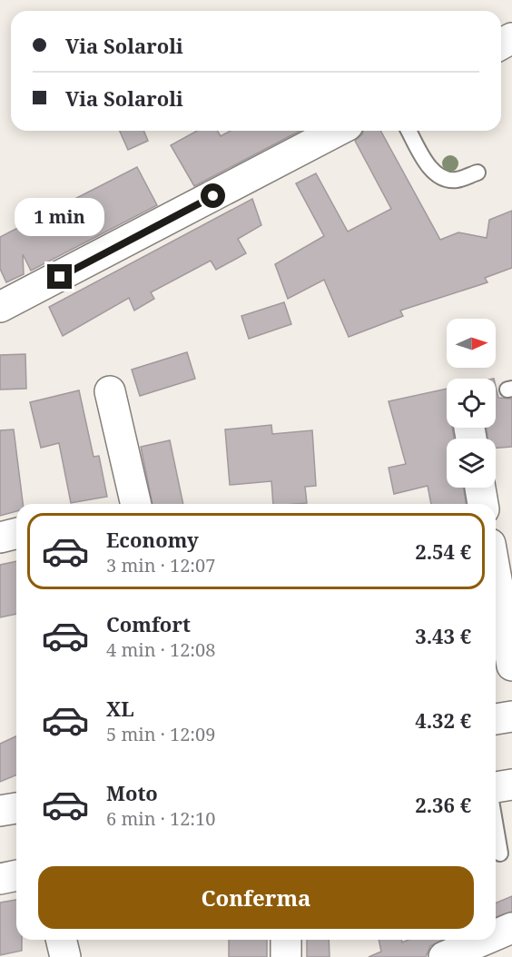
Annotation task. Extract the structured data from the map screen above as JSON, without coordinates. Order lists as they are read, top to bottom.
{
  "north": "right",
  "page": {
    "banner": ["Via Solaroli", "Via Solaroli"],
    "bubble": "1 min",
    "list": [
      {
        "name": "Economy",
        "note": "3 min · 12:07",
        "value": "2.54 €"
      },
      {
        "name": "Comfort",
        "note": "4 min · 12:08",
        "value": "3.43 €"
      },
      {
        "name": "XL",
        "note": "5 min · 12:09",
        "value": "4.32 €"
      },
      {
        "name": "Moto",
        "note": "6 min · 12:10",
        "value": "2.36 €"
      }
    ],
    "buttons": "Conferma"
  }
}
